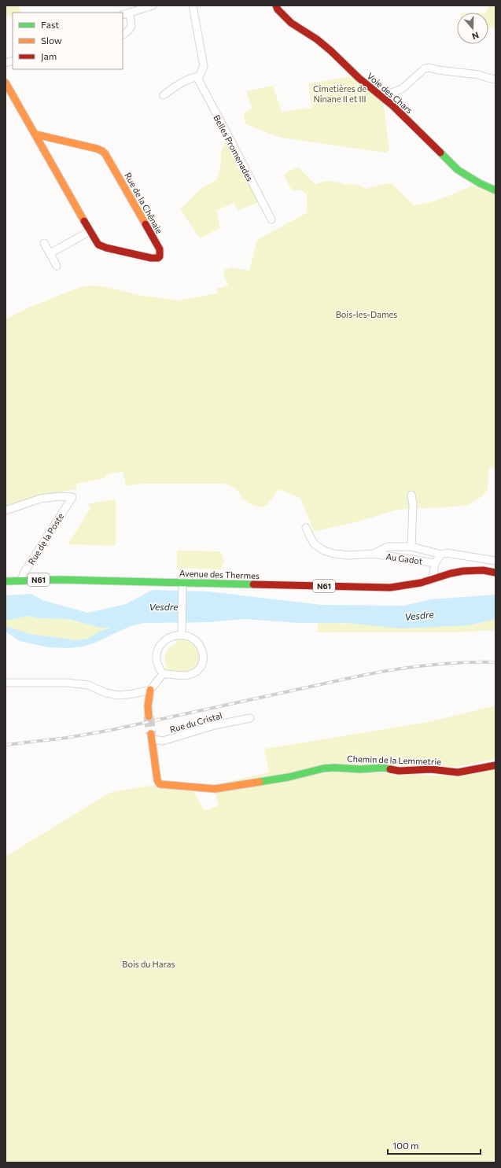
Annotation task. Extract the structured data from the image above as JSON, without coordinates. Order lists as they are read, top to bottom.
{
  "streets": {
    "street": [
      "Voie des Chars",
      "Belles Promenades",
      "Rue de la Chênaie",
      "Rue de la Poste",
      "Au Gadot",
      "Avenue des Thermes",
      "N61",
      "Rue du Cristal",
      "Chemin de la Lemmetrie"
    ]
  },
  "crossings": [
    ["Rue de la Poste", "Avenue des Thermes"],
    ["Rue du Cristal", "Chemin de la Lemmetrie"]
  ],
  "water": ["Vesdre"],
  "parks": ["Cimetières de Ninane II et III", "Bois-les-Dames", "Bois du Haras"],
  "legend": ["Fast", "Slow", "Jam"],
  "scale_bar": "100 m",
  "north": "bottom"
}
